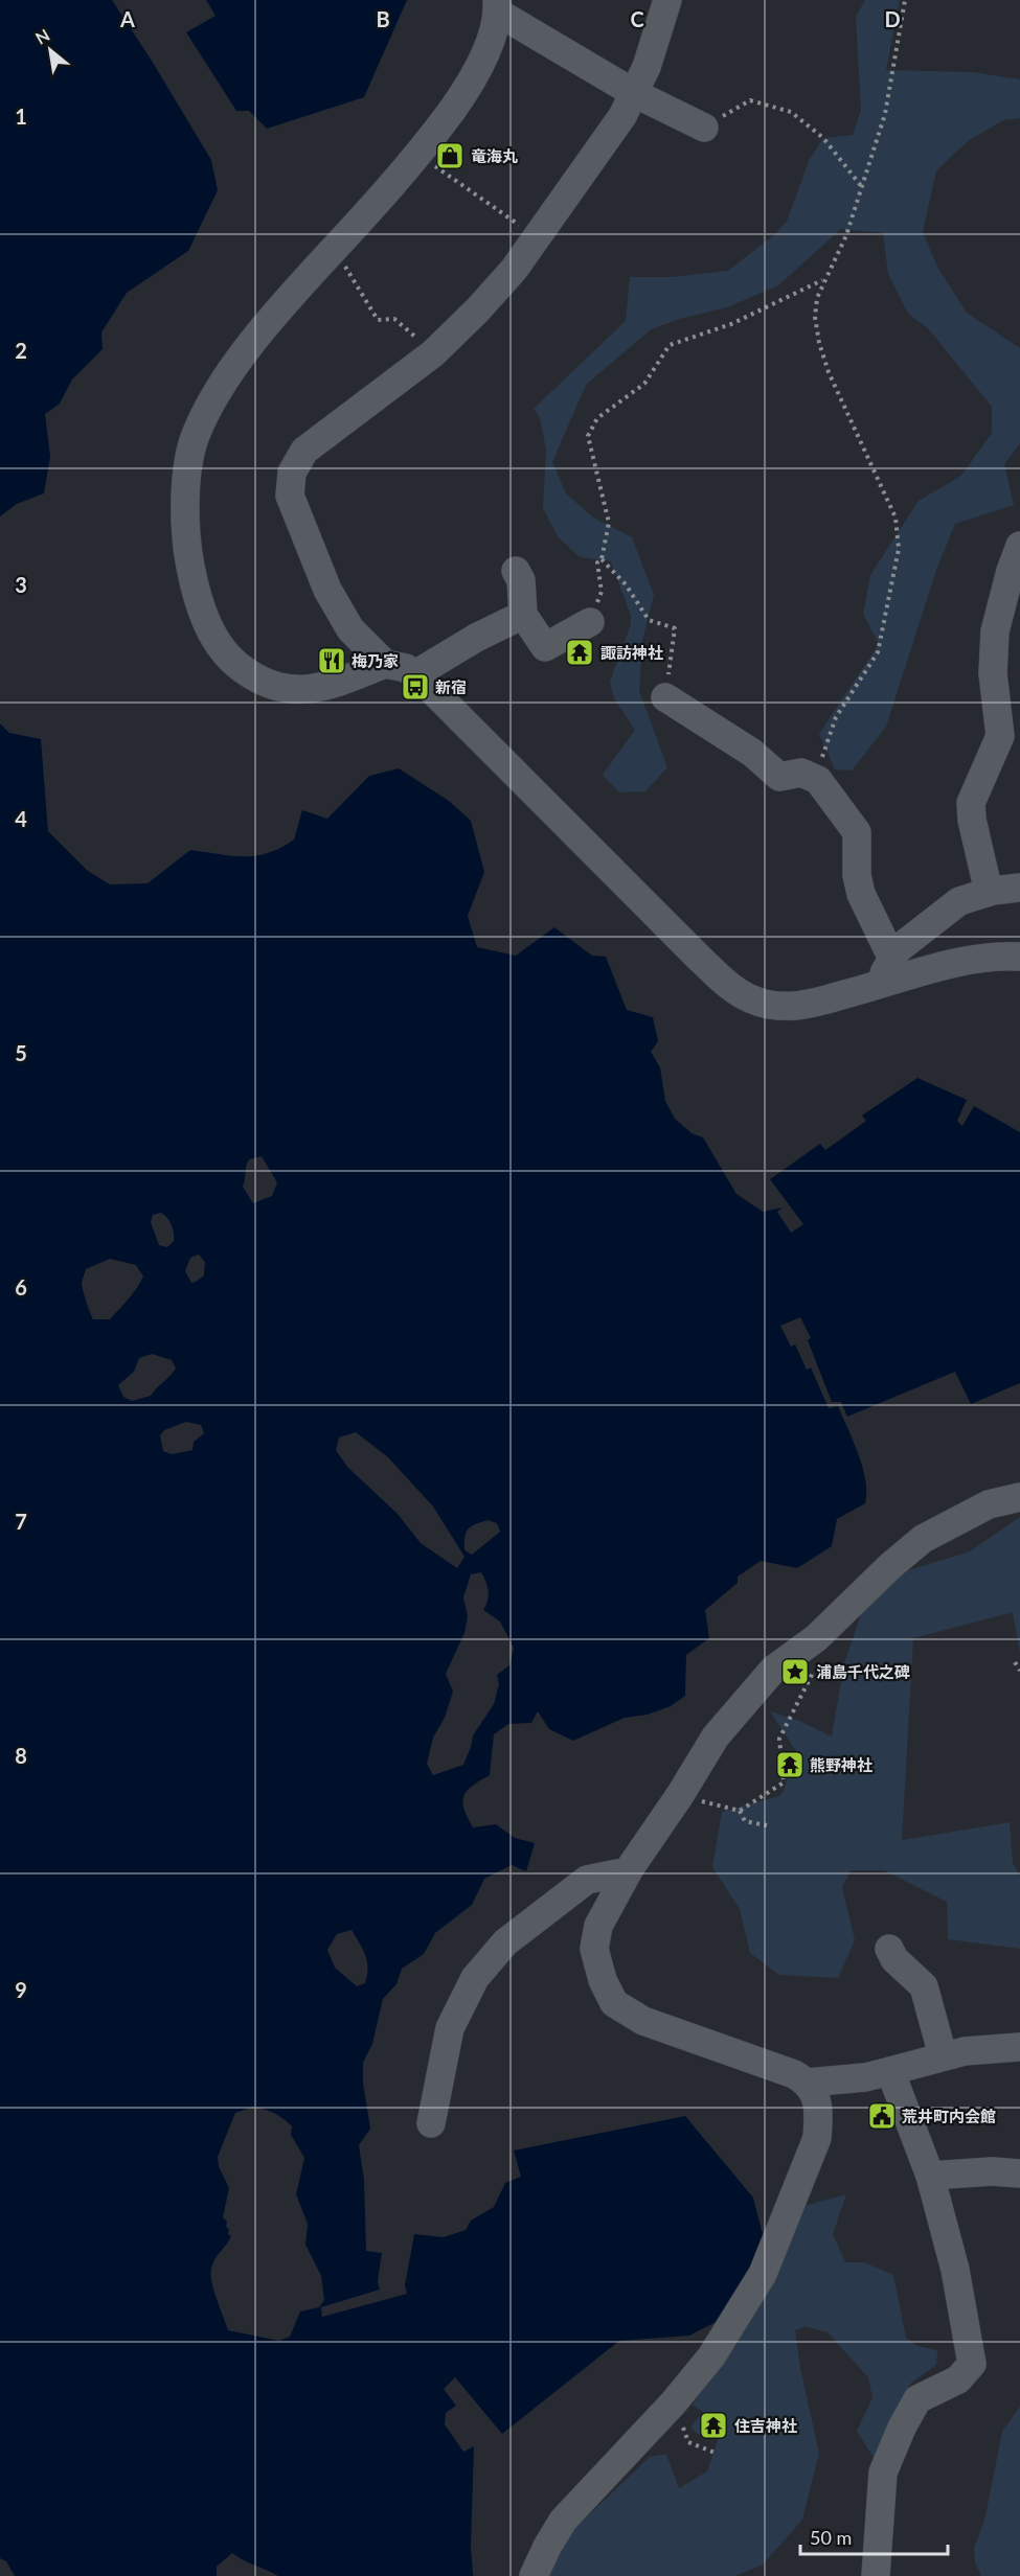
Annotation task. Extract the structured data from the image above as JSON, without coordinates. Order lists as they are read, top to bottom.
{
  "places": {
    "shop": ["竜海丸"],
    "temple": ["諏訪神社", "熊野神社", "住吉神社"],
    "restaurant": ["梅乃家"],
    "bus stop": ["新宿"],
    "place": ["浦島千代之碑"],
    "public building": ["荒井町内会館"]
  },
  "scale_bar": "50 m",
  "north": "top left",
  "grid": {
    "columns": [
      "A",
      "B",
      "C",
      "D"
    ],
    "rows": [
      "1",
      "2",
      "3",
      "4",
      "5",
      "6",
      "7",
      "8",
      "9"
    ]
  }
}
